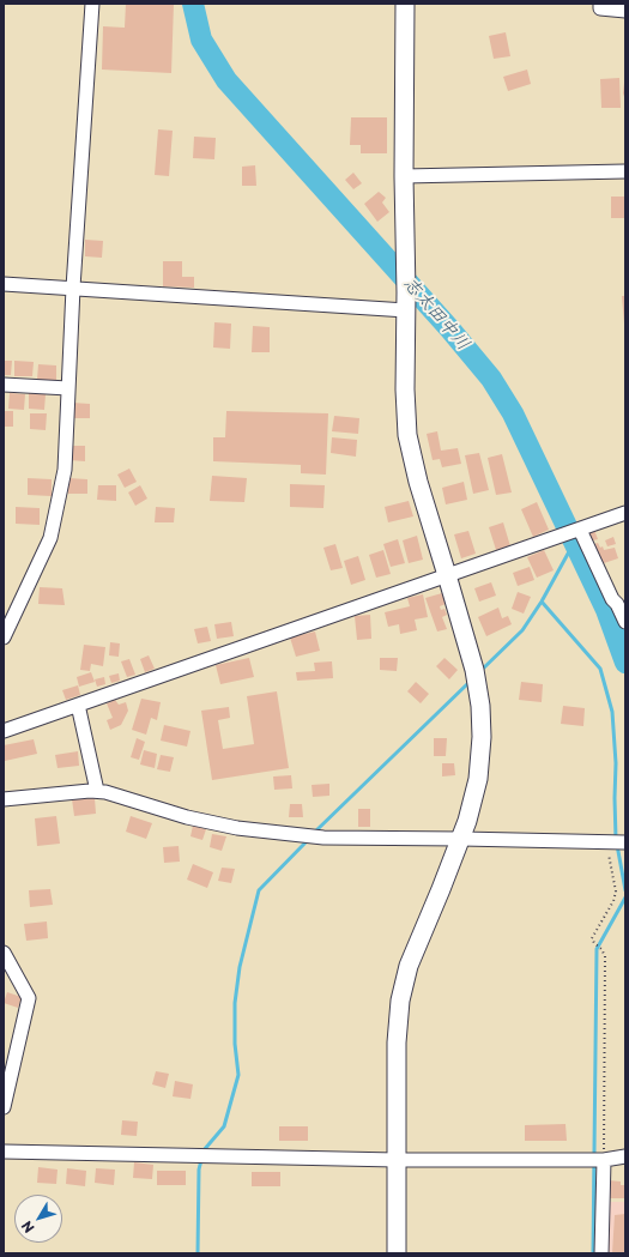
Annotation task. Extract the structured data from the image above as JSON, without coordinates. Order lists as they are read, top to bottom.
{
  "water": ["志太田中川"],
  "north": "bottom left"
}
